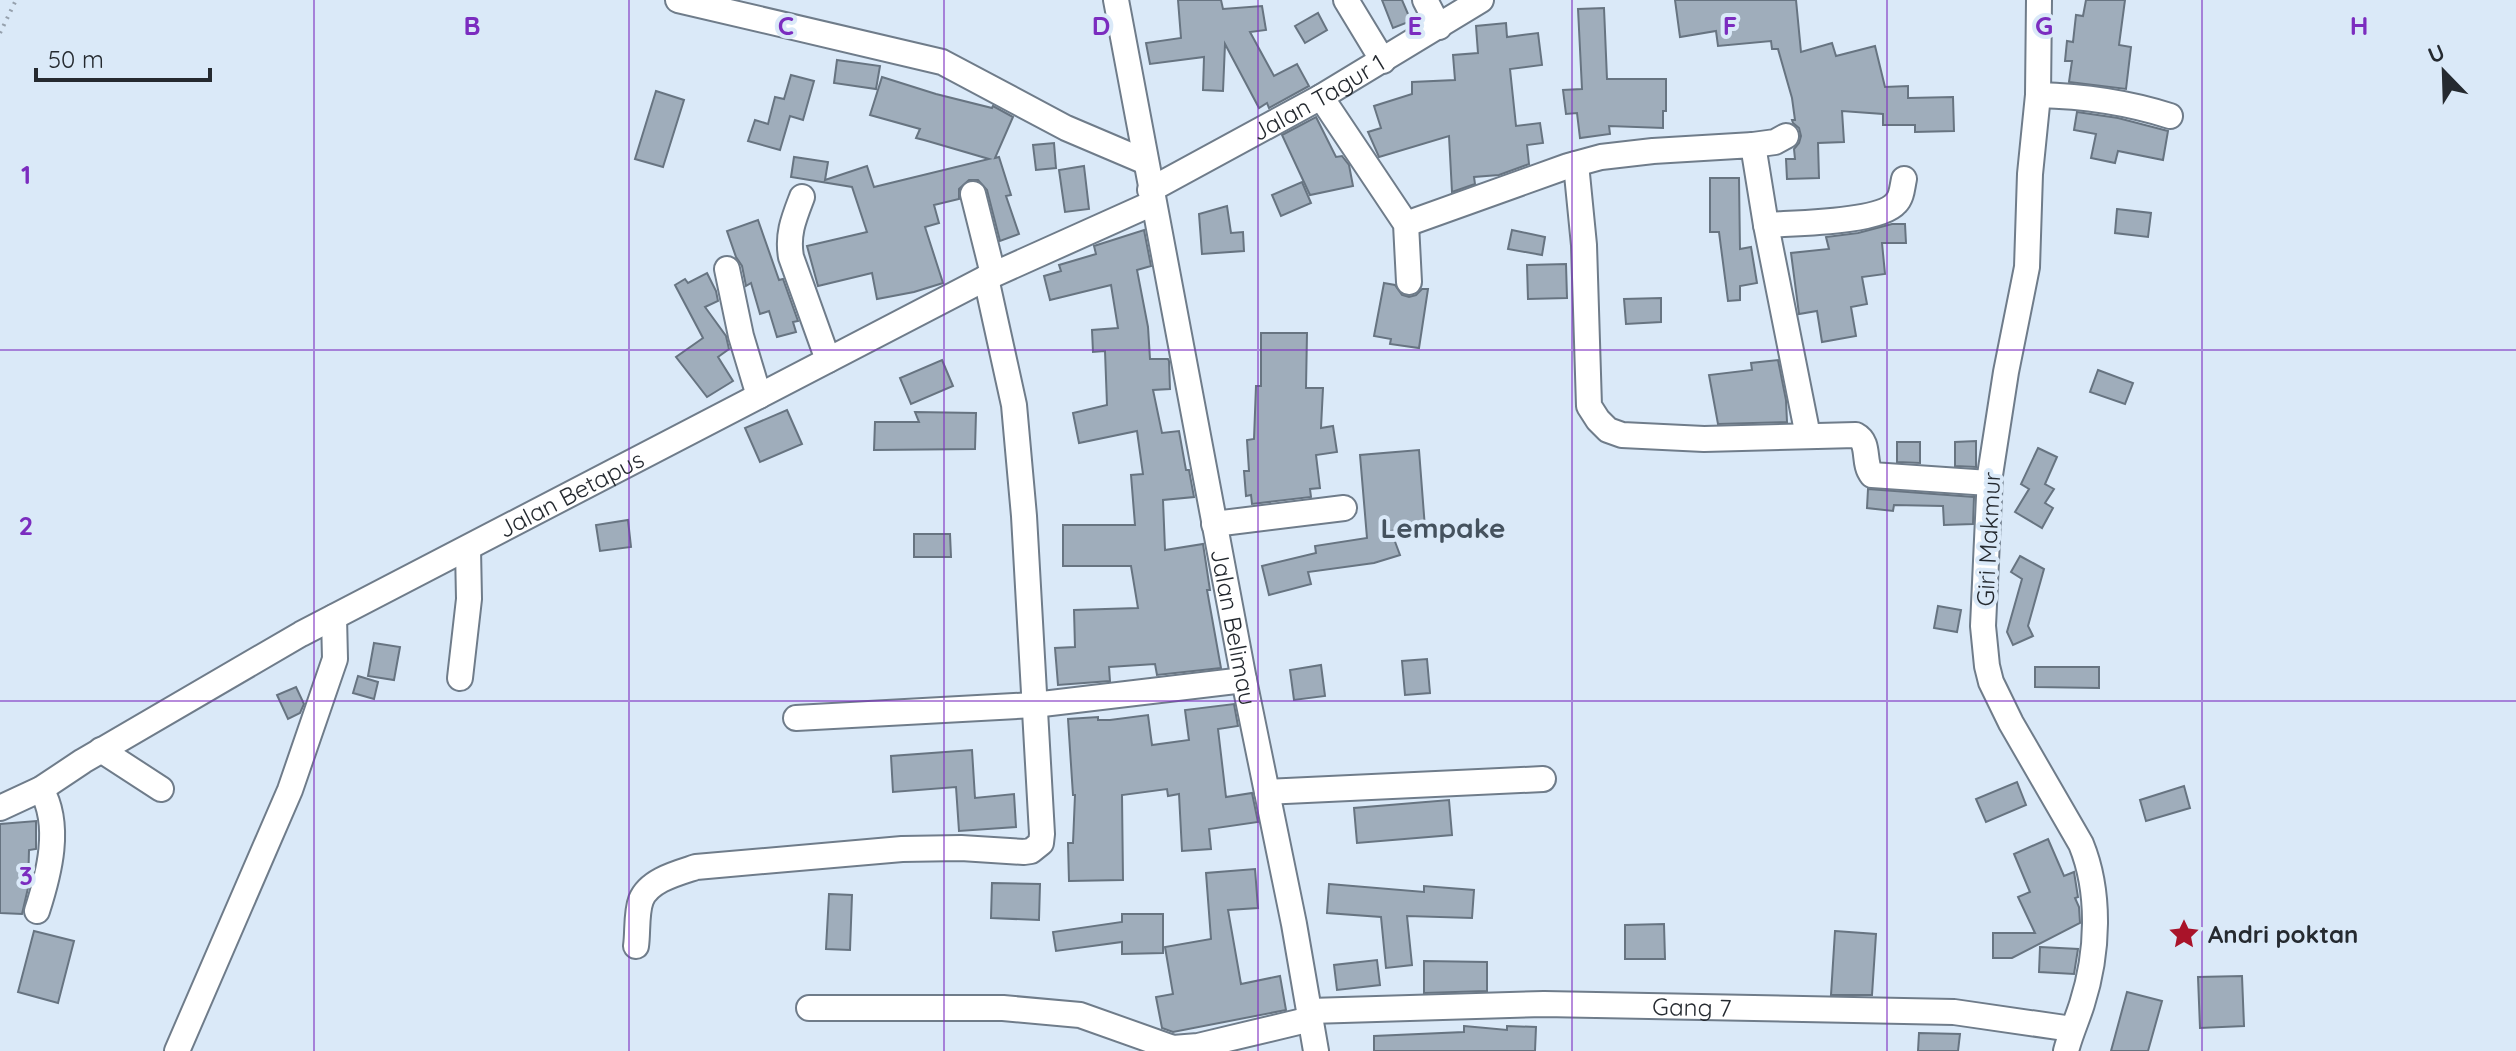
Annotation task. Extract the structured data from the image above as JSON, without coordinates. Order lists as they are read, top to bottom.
{
  "streets": {
    "street": [
      "Jalan Tagur 1",
      "Jalan Betapus",
      "Giri Makmur",
      "Jalan Belimau",
      "Gang 7"
    ]
  },
  "crossings": [
    ["Jalan Tagur 1", "Jalan Betapus"],
    ["Jalan Tagur 1", "Jalan Belimau"],
    ["Jalan Betapus", "Jalan Belimau"],
    ["Giri Makmur", "Gang 7"],
    ["Jalan Belimau", "Gang 7"]
  ],
  "districts": ["Lempake"],
  "places": {
    "place": ["Andri poktan"]
  },
  "scale_bar": "50 m",
  "north": "top left",
  "grid": {
    "columns": [
      "B",
      "C",
      "D",
      "E",
      "F",
      "G",
      "H"
    ],
    "rows": ["1", "2", "3"]
  }
}
